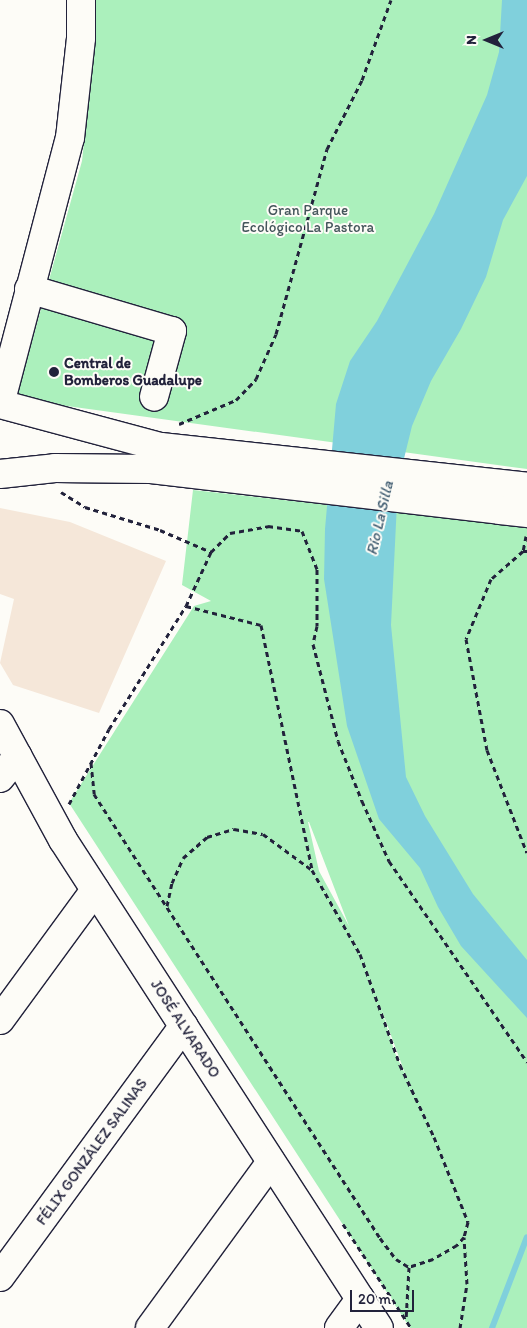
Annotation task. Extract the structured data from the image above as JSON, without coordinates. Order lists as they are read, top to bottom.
{
  "streets": {
    "street": ["JOSÉ ALVARADO", "FÉLIX GONZÁLEZ SALINAS"]
  },
  "crossings": [
    ["JOSÉ ALVARADO", "FÉLIX GONZÁLEZ SALINAS"]
  ],
  "water": ["Río La Silla"],
  "parks": ["Gran Parque Ecológico La Pastora"],
  "places": ["Central de Bomberos Guadalupe"],
  "scale_bar": "20 m",
  "north": "left"
}
